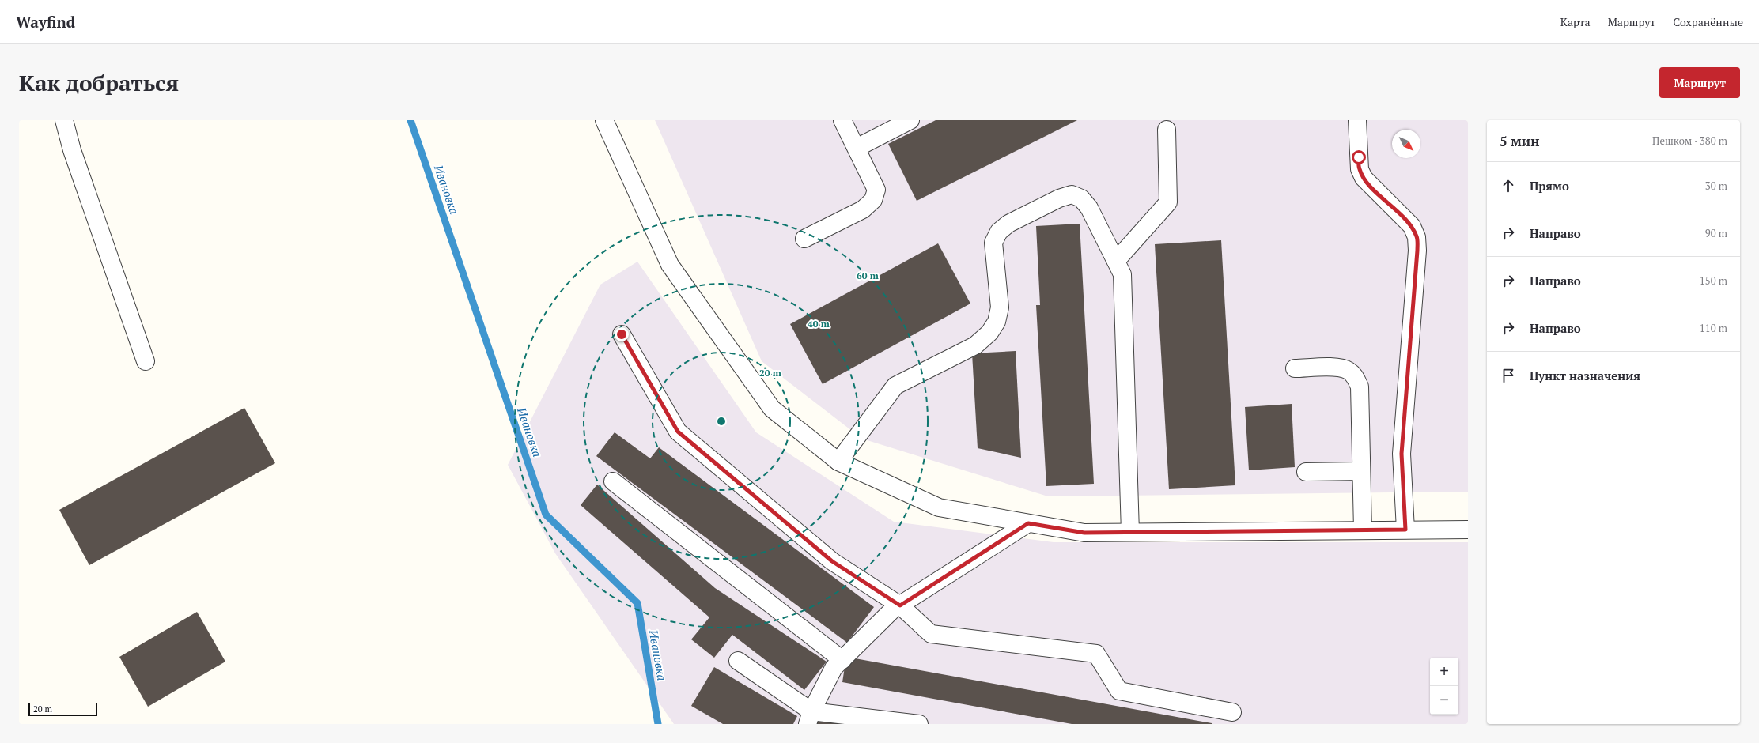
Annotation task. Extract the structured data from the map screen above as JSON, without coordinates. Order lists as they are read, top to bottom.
{
  "water": ["Ивановка"],
  "scale_bar": "20 m",
  "north": "bottom right",
  "page": {
    "header": "Wayfind",
    "nav": ["Карта", "Маршрут", "Сохранённые"],
    "buttons": "Маршрут",
    "title": "Как добраться",
    "heading": ["5 мин", "Пешком · 380 m"],
    "list": [
      ["Прямо", "30 m"],
      ["Направо", "90 m"],
      ["Направо", "150 m"],
      ["Направо", "110 m"],
      "Пункт назначения"
    ],
    "map_buttons": ["+", "−"],
    "scale": "20 m"
  },
  "rings": ["60 m", "40 m", "20 m"]
}
